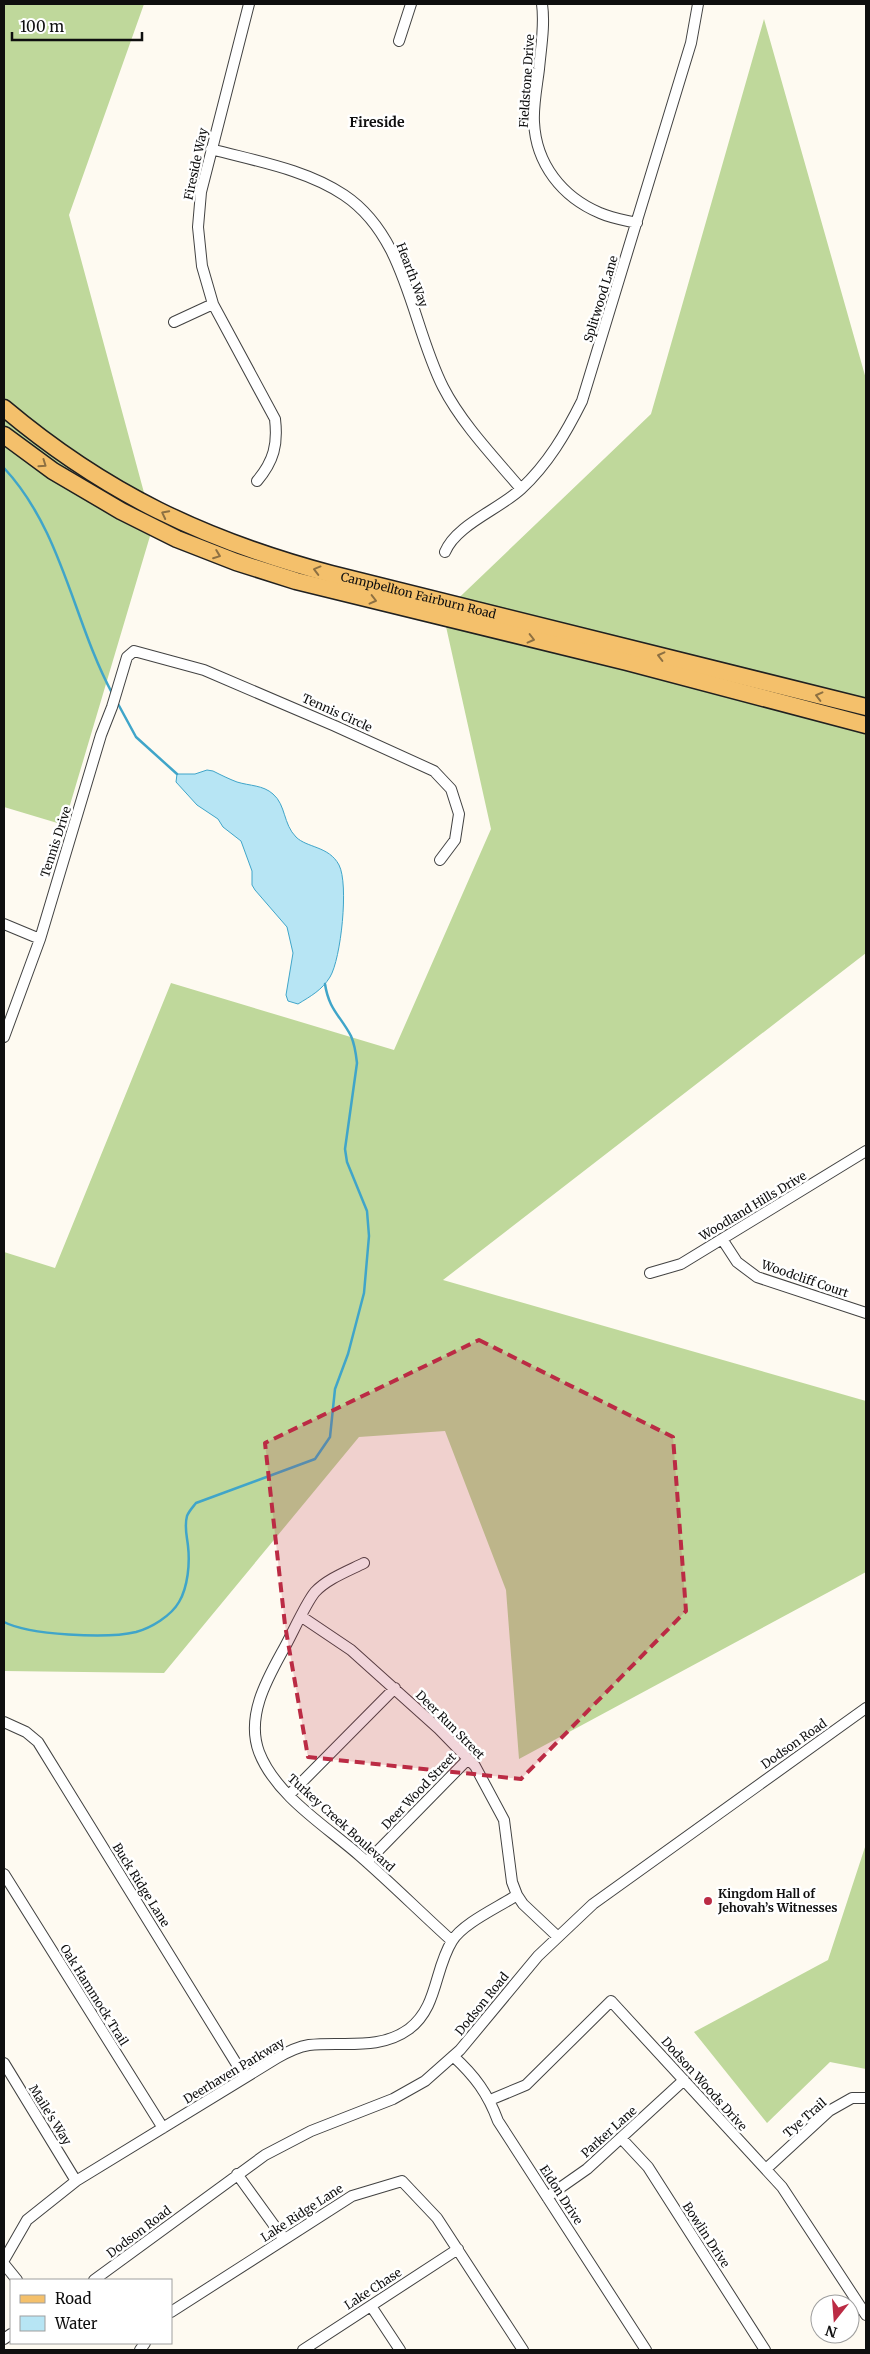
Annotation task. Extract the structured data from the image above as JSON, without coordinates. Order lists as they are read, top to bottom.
{
  "streets": {
    "main road": ["Campbellton Fairburn Road"],
    "street": [
      "Fieldstone Drive",
      "Fireside Way",
      "Hearth Way",
      "Splitwood Lane",
      "Tennis Circle",
      "Tennis Drive",
      "Woodland Hills Drive",
      "Woodcliff Court",
      "Deer Run Street",
      "Dodson Road",
      "Deer Wood Street",
      "Turkey Creek Boulevard",
      "Buck Ridge Lane",
      "Oak Hammock Trail",
      "Deerhaven Parkway",
      "Dodson Woods Drive",
      "Maile's Way",
      "Tye Trail",
      "Parker Lane",
      "Eldon Drive",
      "Lake Ridge Lane",
      "Bowlin Drive",
      "Lake Chase"
    ]
  },
  "crossings": [
    ["Fieldstone Drive", "Splitwood Lane"],
    ["Fireside Way", "Hearth Way"],
    ["Hearth Way", "Splitwood Lane"],
    ["Tennis Circle", "Tennis Drive"],
    ["Woodland Hills Drive", "Woodcliff Court"],
    ["Deer Run Street", "Dodson Road"],
    ["Deer Run Street", "Deer Wood Street"],
    ["Deer Run Street", "Turkey Creek Boulevard"],
    ["Deer Run Street", "Deerhaven Parkway"],
    ["Dodson Road", "Eldon Drive"],
    ["Deer Wood Street", "Turkey Creek Boulevard"],
    ["Turkey Creek Boulevard", "Deerhaven Parkway"],
    ["Buck Ridge Lane", "Deerhaven Parkway"],
    ["Oak Hammock Trail", "Deerhaven Parkway"],
    ["Deerhaven Parkway", "Maile's Way"],
    ["Dodson Woods Drive", "Tye Trail"],
    ["Dodson Woods Drive", "Parker Lane"],
    ["Dodson Woods Drive", "Eldon Drive"],
    ["Parker Lane", "Eldon Drive"],
    ["Parker Lane", "Bowlin Drive"],
    ["Lake Ridge Lane", "Lake Chase"]
  ],
  "districts": ["Fireside"],
  "places": ["Kingdom Hall of Jehovah’s Witnesses"],
  "legend": ["Road", "Water"],
  "scale_bar": "100 m",
  "north": "bottom"
}
